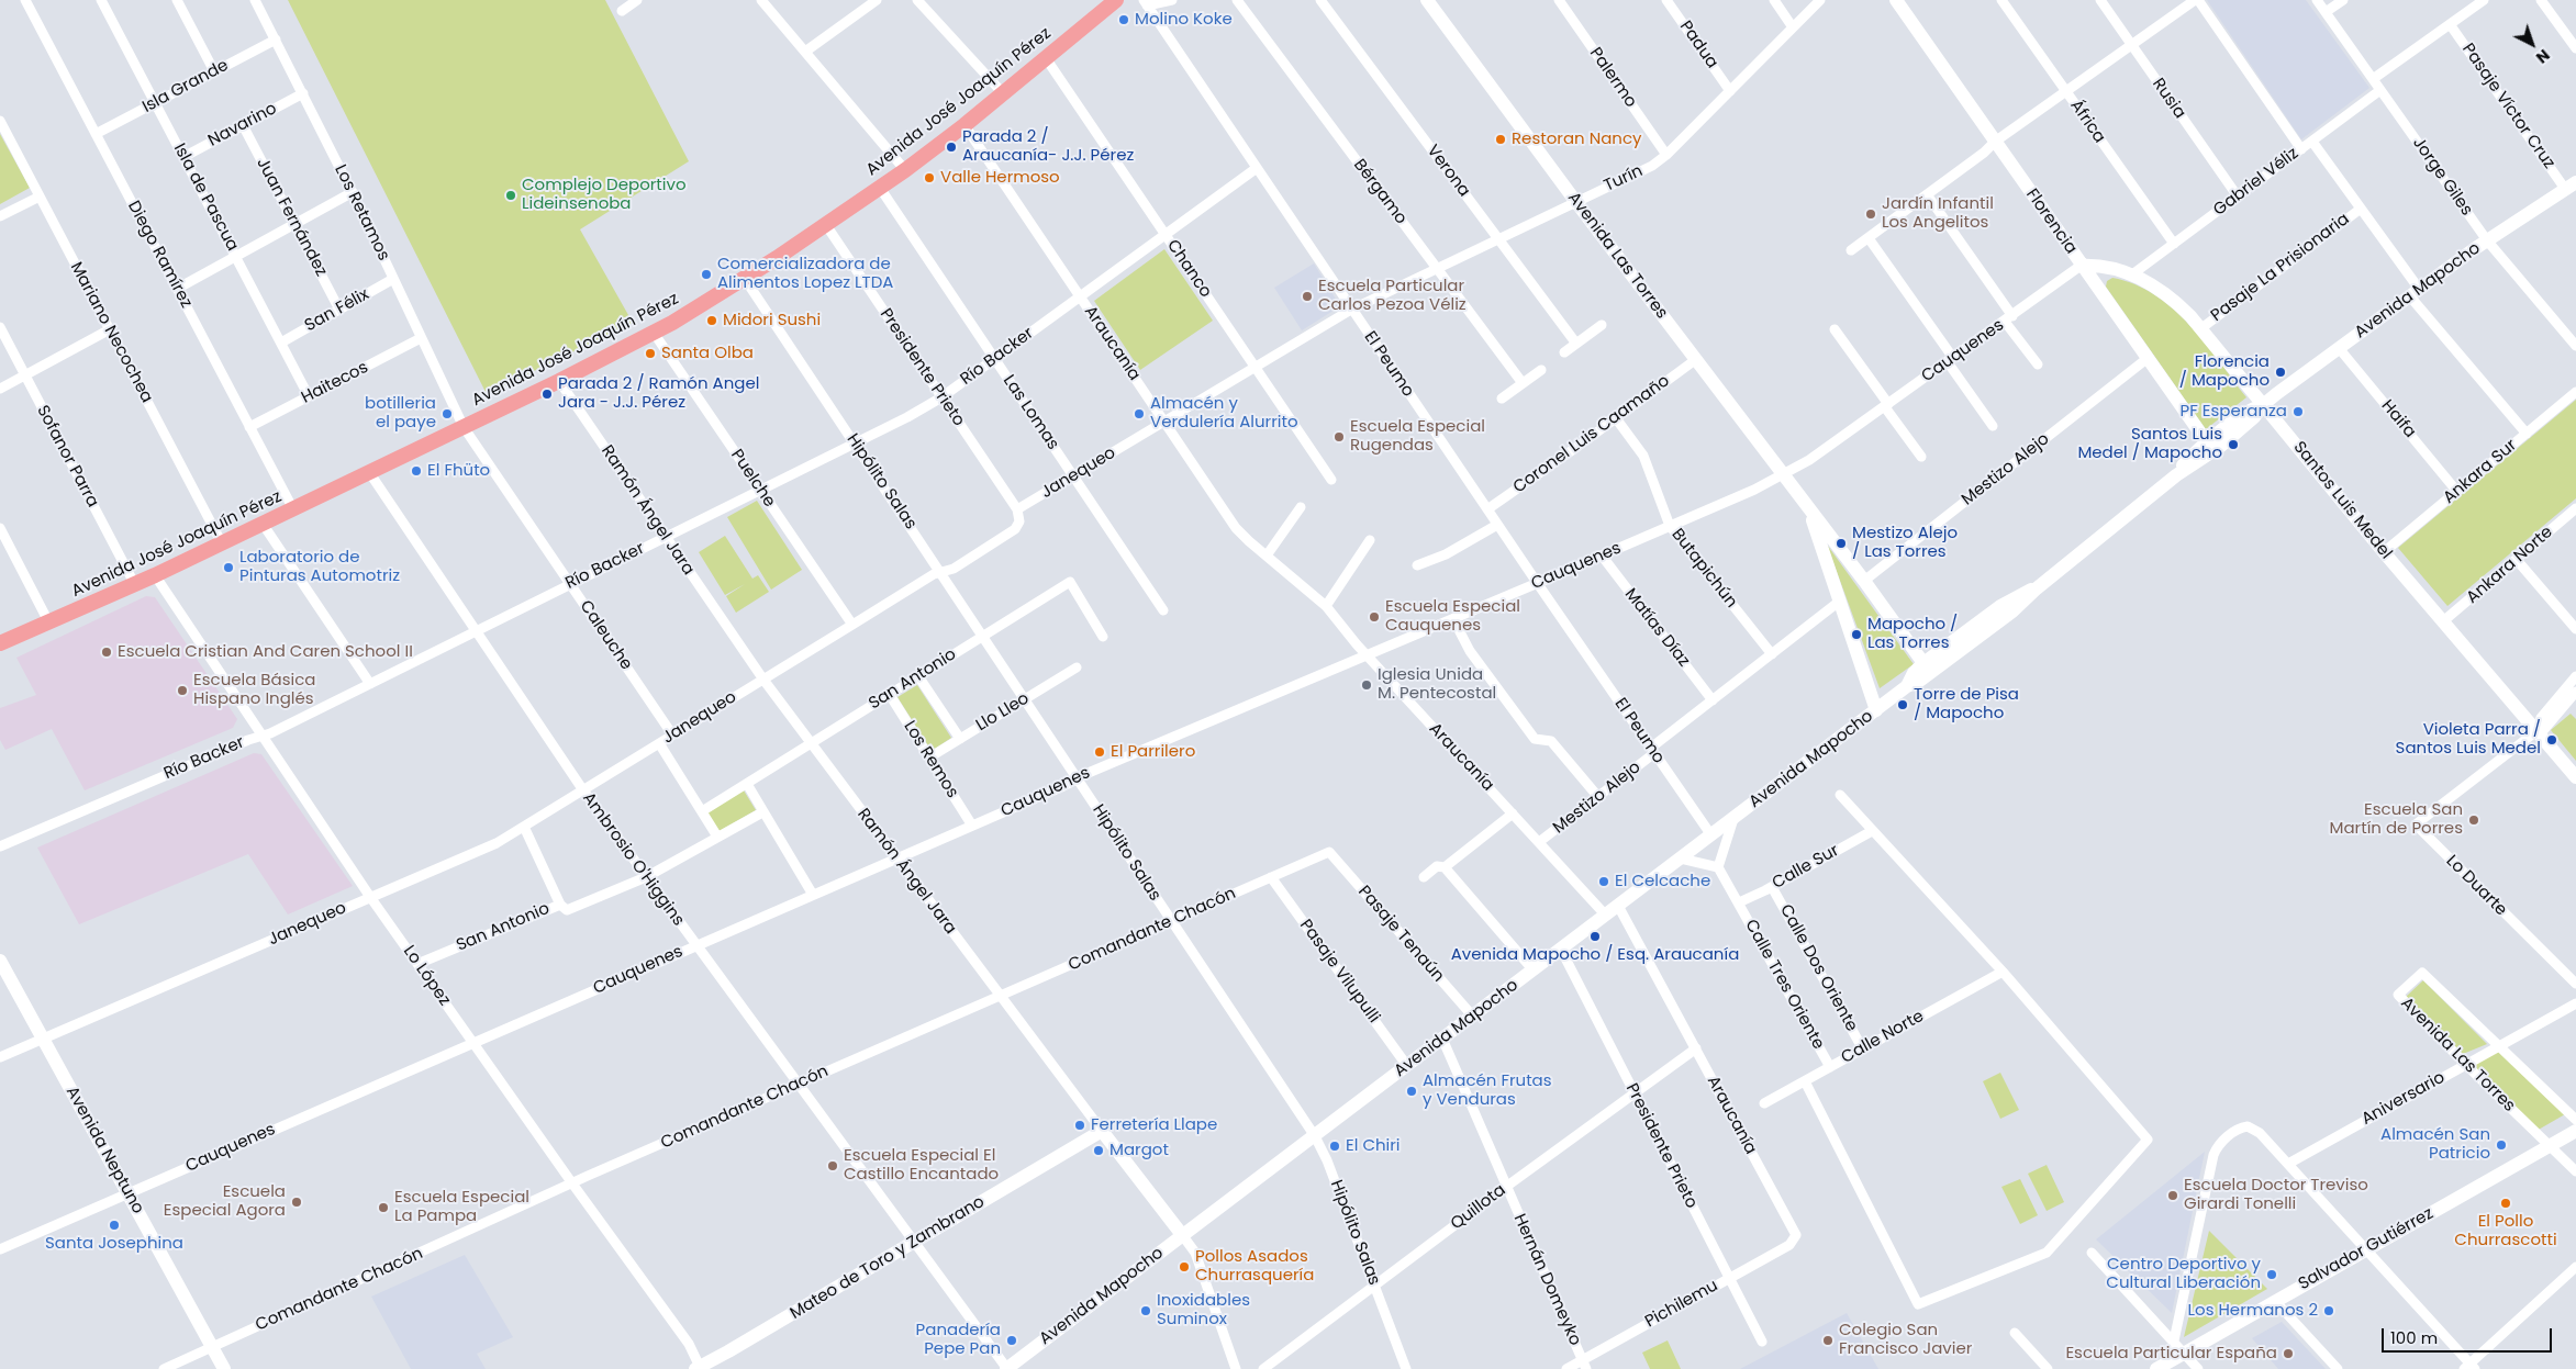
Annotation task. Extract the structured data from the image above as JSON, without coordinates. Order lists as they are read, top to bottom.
{
  "streets": {
    "main road": [
      "Avenida José Joaquín Pérez",
      "Florencia",
      "Avenida Las Torres",
      "Avenida Mapocho",
      "Santos Luis Medel",
      "Ramón Ángel Jara",
      "Avenida Neptuno",
      "Salvador Gutiérrez",
      "Mateo de Toro y Zambrano"
    ],
    "street": [
      "Padua",
      "Palermo",
      "Isla Grande",
      "Rusia",
      "Pasaje Víctor Cruz",
      "África",
      "Navarino",
      "Verona",
      "Jorge Giles",
      "Turín",
      "Gabriel Véliz",
      "Bérgamo",
      "Isla de Pascua",
      "Los Retamos",
      "Juan Fernández",
      "Diego Ramírez",
      "Pasaje La Prisionaria",
      "Chanco",
      "San Félix",
      "Mariano Necochea",
      "Araucanía",
      "Cauquenes",
      "Río Backer",
      "El Peumo",
      "Presidente Prieto",
      "Haitecos",
      "Las Lomas",
      "Haifa",
      "Coronel Luis Caamaño",
      "Sofanor Parra",
      "Mestizo Alejo",
      "Ankara Sur",
      "Janequeo",
      "Puelche",
      "Hipólito Salas",
      "Ankara Norte",
      "Butapichún",
      "Matías Díaz",
      "Caleuche",
      "San Antonio",
      "Llo Lleo",
      "Los Remos",
      "Ambrosio O'Higgins",
      "Calle Sur",
      "Lo Duarte",
      "Comandante Chacón",
      "Pasaje Tenaún",
      "Calle Dos Oriente",
      "Pasaje Vilupulli",
      "Lo López",
      "Calle Tres Oriente",
      "Calle Norte",
      "Aniversario",
      "Quillota",
      "Hernán Domeyko",
      "Pichilemu"
    ]
  },
  "crossings": [
    ["Padua", "Turín"],
    ["Palermo", "Turín"],
    ["Isla Grande", "Isla de Pascua"],
    ["Isla Grande", "Los Retamos"],
    ["Isla Grande", "Diego Ramírez"],
    ["Rusia", "Gabriel Véliz"],
    ["Avenida José Joaquín Pérez", "Los Retamos"],
    ["Avenida José Joaquín Pérez", "Diego Ramírez"],
    ["Avenida José Joaquín Pérez", "Chanco"],
    ["Avenida José Joaquín Pérez", "Mariano Necochea"],
    ["Avenida José Joaquín Pérez", "Araucanía"],
    ["Avenida José Joaquín Pérez", "Presidente Prieto"],
    ["Avenida José Joaquín Pérez", "Las Lomas"],
    ["Avenida José Joaquín Pérez", "Sofanor Parra"],
    ["Avenida José Joaquín Pérez", "Puelche"],
    ["Avenida José Joaquín Pérez", "Hipólito Salas"],
    ["Avenida José Joaquín Pérez", "Ramón Ángel Jara"],
    ["Avenida José Joaquín Pérez", "Caleuche"],
    ["Avenida José Joaquín Pérez", "Ambrosio O'Higgins"],
    ["Avenida José Joaquín Pérez", "Lo López"],
    ["Pasaje Víctor Cruz", "Avenida Mapocho"],
    ["África", "Gabriel Véliz"],
    ["Navarino", "Isla de Pascua"],
    ["Navarino", "Los Retamos"],
    ["Navarino", "Juan Fernández"],
    ["Verona", "Turín"],
    ["Jorge Giles", "Gabriel Véliz"],
    ["Jorge Giles", "Avenida Mapocho"],
    ["Turín", "Bérgamo"],
    ["Turín", "Avenida Las Torres"],
    ["Turín", "El Peumo"],
    ["Turín", "Janequeo"],
    ["Gabriel Véliz", "Santos Luis Medel"],
    ["Isla de Pascua", "San Félix"],
    ["Isla de Pascua", "Haitecos"],
    ["Los Retamos", "San Félix"],
    ["Los Retamos", "Haitecos"],
    ["Los Retamos", "Caleuche"],
    ["Juan Fernández", "San Félix"],
    ["Florencia", "Avenida Mapocho"],
    ["Florencia", "Cauquenes"],
    ["Florencia", "Mestizo Alejo"],
    ["Florencia", "Santos Luis Medel"],
    ["Diego Ramírez", "Haitecos"],
    ["Avenida Las Torres", "Avenida Mapocho"],
    ["Avenida Las Torres", "Cauquenes"],
    ["Avenida Las Torres", "Coronel Luis Caamaño"],
    ["Avenida Las Torres", "Mestizo Alejo"],
    ["Avenida Las Torres", "Aniversario"],
    ["Avenida Las Torres", "Salvador Gutiérrez"],
    ["Pasaje La Prisionaria", "Santos Luis Medel"],
    ["Chanco", "Río Backer"],
    ["Chanco", "Janequeo"],
    ["Avenida Mapocho", "Araucanía"],
    ["Avenida Mapocho", "El Peumo"],
    ["Avenida Mapocho", "Presidente Prieto"],
    ["Avenida Mapocho", "Haifa"],
    ["Avenida Mapocho", "Hipólito Salas"],
    ["Avenida Mapocho", "Santos Luis Medel"],
    ["Avenida Mapocho", "Ramón Ángel Jara"],
    ["Avenida Mapocho", "Ambrosio O'Higgins"],
    ["Avenida Mapocho", "Pasaje Tenaún"],
    ["Avenida Mapocho", "Pasaje Vilupulli"],
    ["Avenida Mapocho", "Hernán Domeyko"],
    ["Araucanía", "Cauquenes"],
    ["Araucanía", "Río Backer"],
    ["Araucanía", "Mestizo Alejo"],
    ["Araucanía", "Janequeo"],
    ["Araucanía", "Quillota"],
    ["Araucanía", "Pichilemu"],
    ["Cauquenes", "El Peumo"],
    ["Cauquenes", "Hipólito Salas"],
    ["Cauquenes", "Santos Luis Medel"],
    ["Cauquenes", "Ramón Ángel Jara"],
    ["Cauquenes", "Butapichún"],
    ["Cauquenes", "Matías Díaz"],
    ["Cauquenes", "Los Remos"],
    ["Cauquenes", "Ambrosio O'Higgins"],
    ["Cauquenes", "Lo López"],
    ["Cauquenes", "Avenida Neptuno"],
    ["Río Backer", "El Peumo"],
    ["Río Backer", "Presidente Prieto"],
    ["Río Backer", "Las Lomas"],
    ["Río Backer", "Puelche"],
    ["Río Backer", "Hipólito Salas"],
    ["Río Backer", "Ramón Ángel Jara"],
    ["Río Backer", "Caleuche"],
    ["Río Backer", "Ambrosio O'Higgins"],
    ["Río Backer", "Lo López"],
    ["El Peumo", "Coronel Luis Caamaño"],
    ["El Peumo", "Mestizo Alejo"],
    ["El Peumo", "Janequeo"],
    ["Presidente Prieto", "Janequeo"],
    ["Presidente Prieto", "Quillota"],
    ["Presidente Prieto", "Pichilemu"],
    ["Las Lomas", "Janequeo"],
    ["Haifa", "Ankara Sur"],
    ["Coronel Luis Caamaño", "Butapichún"],
    ["Mestizo Alejo", "Butapichún"],
    ["Mestizo Alejo", "Matías Díaz"],
    ["Ankara Sur", "Santos Luis Medel"],
    ["Janequeo", "Puelche"],
    ["Janequeo", "Hipólito Salas"],
    ["Janequeo", "Ramón Ángel Jara"],
    ["Janequeo", "Caleuche"],
    ["Janequeo", "Ambrosio O'Higgins"],
    ["Janequeo", "Lo López"],
    ["Janequeo", "Avenida Neptuno"],
    ["Hipólito Salas", "San Antonio"],
    ["Hipólito Salas", "Llo Lleo"],
    ["Hipólito Salas", "Comandante Chacón"],
    ["Hipólito Salas", "Quillota"],
    ["Santos Luis Medel", "Ankara Norte"],
    ["Santos Luis Medel", "Lo Duarte"],
    ["Ramón Ángel Jara", "San Antonio"],
    ["Ramón Ángel Jara", "Comandante Chacón"],
    ["Ramón Ángel Jara", "Mateo de Toro y Zambrano"],
    ["San Antonio", "Los Remos"],
    ["San Antonio", "Ambrosio O'Higgins"],
    ["San Antonio", "Lo López"],
    ["Llo Lleo", "Los Remos"],
    ["Ambrosio O'Higgins", "Comandante Chacón"],
    ["Ambrosio O'Higgins", "Mateo de Toro y Zambrano"],
    ["Calle Sur", "Calle Dos Oriente"],
    ["Calle Sur", "Calle Tres Oriente"],
    ["Comandante Chacón", "Pasaje Tenaún"],
    ["Comandante Chacón", "Pasaje Vilupulli"],
    ["Comandante Chacón", "Lo López"],
    ["Comandante Chacón", "Avenida Neptuno"],
    ["Calle Dos Oriente", "Calle Norte"],
    ["Lo López", "Mateo de Toro y Zambrano"],
    ["Calle Tres Oriente", "Calle Norte"],
    ["Quillota", "Hernán Domeyko"],
    ["Hernán Domeyko", "Pichilemu"]
  ],
  "places": [
    "Molino Koke",
    "Restoran Nancy",
    "Parada 2 / Araucanía- J.J. Pérez",
    "Valle Hermoso",
    "Complejo Deportivo Lideinsenoba",
    "Jardín Infantil Los Angelitos",
    "Comercializadora de Alimentos Lopez LTDA",
    "Escuela Particular Carlos Pezoa Véliz",
    "Midori Sushi",
    "Santa Olba",
    "Florencia / Mapocho",
    "Parada 2 / Ramón Angel Jara - J.J. Pérez",
    "PF Esperanza",
    "botilleria el paye",
    "Almacén y Verdulería Alurrito",
    "Escuela Especial Rugendas",
    "Santos Luis Medel / Mapocho",
    "El Fhüto",
    "Mestizo Alejo / Las Torres",
    "Laboratorio de Pinturas Automotriz",
    "Escuela Especial Cauquenes",
    "Mapocho / Las Torres",
    "Escuela Cristian And Caren School II",
    "Iglesia Unida M. Pentecostal",
    "Escuela Básica Hispano Inglés",
    "Torre de Pisa / Mapocho",
    "Violeta Parra / Santos Luis Medel",
    "El Parrilero",
    "Escuela San Martín de Porres",
    "El Celcache",
    "Avenida Mapocho / Esq. Araucanía",
    "Almacén Frutas y Venduras",
    "Ferretería Llape",
    "Almacén San Patricio",
    "El Chiri",
    "Margot",
    "Escuela Especial El Castillo Encantado",
    "Escuela Doctor Treviso Girardi Tonelli",
    "Escuela Especial Agora",
    "El Pollo Churrascotti",
    "Escuela Especial La Pampa",
    "Santa Josephina",
    "Pollos Asados Churrasquería",
    "Centro Deportivo y Cultural Liberación",
    "Inoxidables Suminox",
    "Los Hermanos 2",
    "Panadería Pepe Pan",
    "Colegio San Francisco Javier",
    "Escuela Particular España"
  ],
  "scale_bar": "100 m",
  "north": "bottom right"
}
